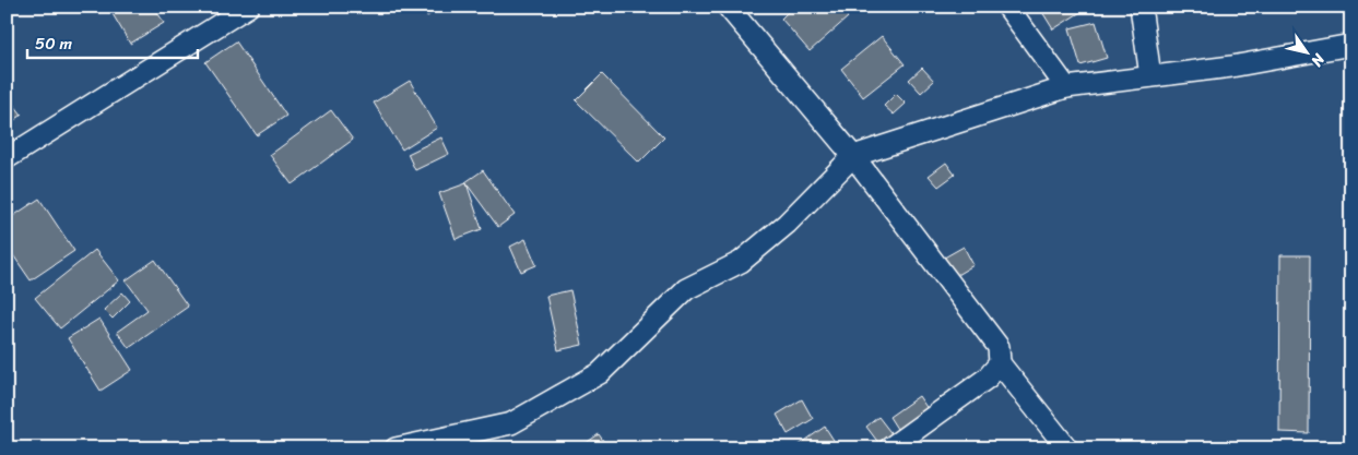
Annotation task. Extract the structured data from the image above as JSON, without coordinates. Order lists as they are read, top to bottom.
{
  "scale_bar": "50 m",
  "north": "bottom right"
}
